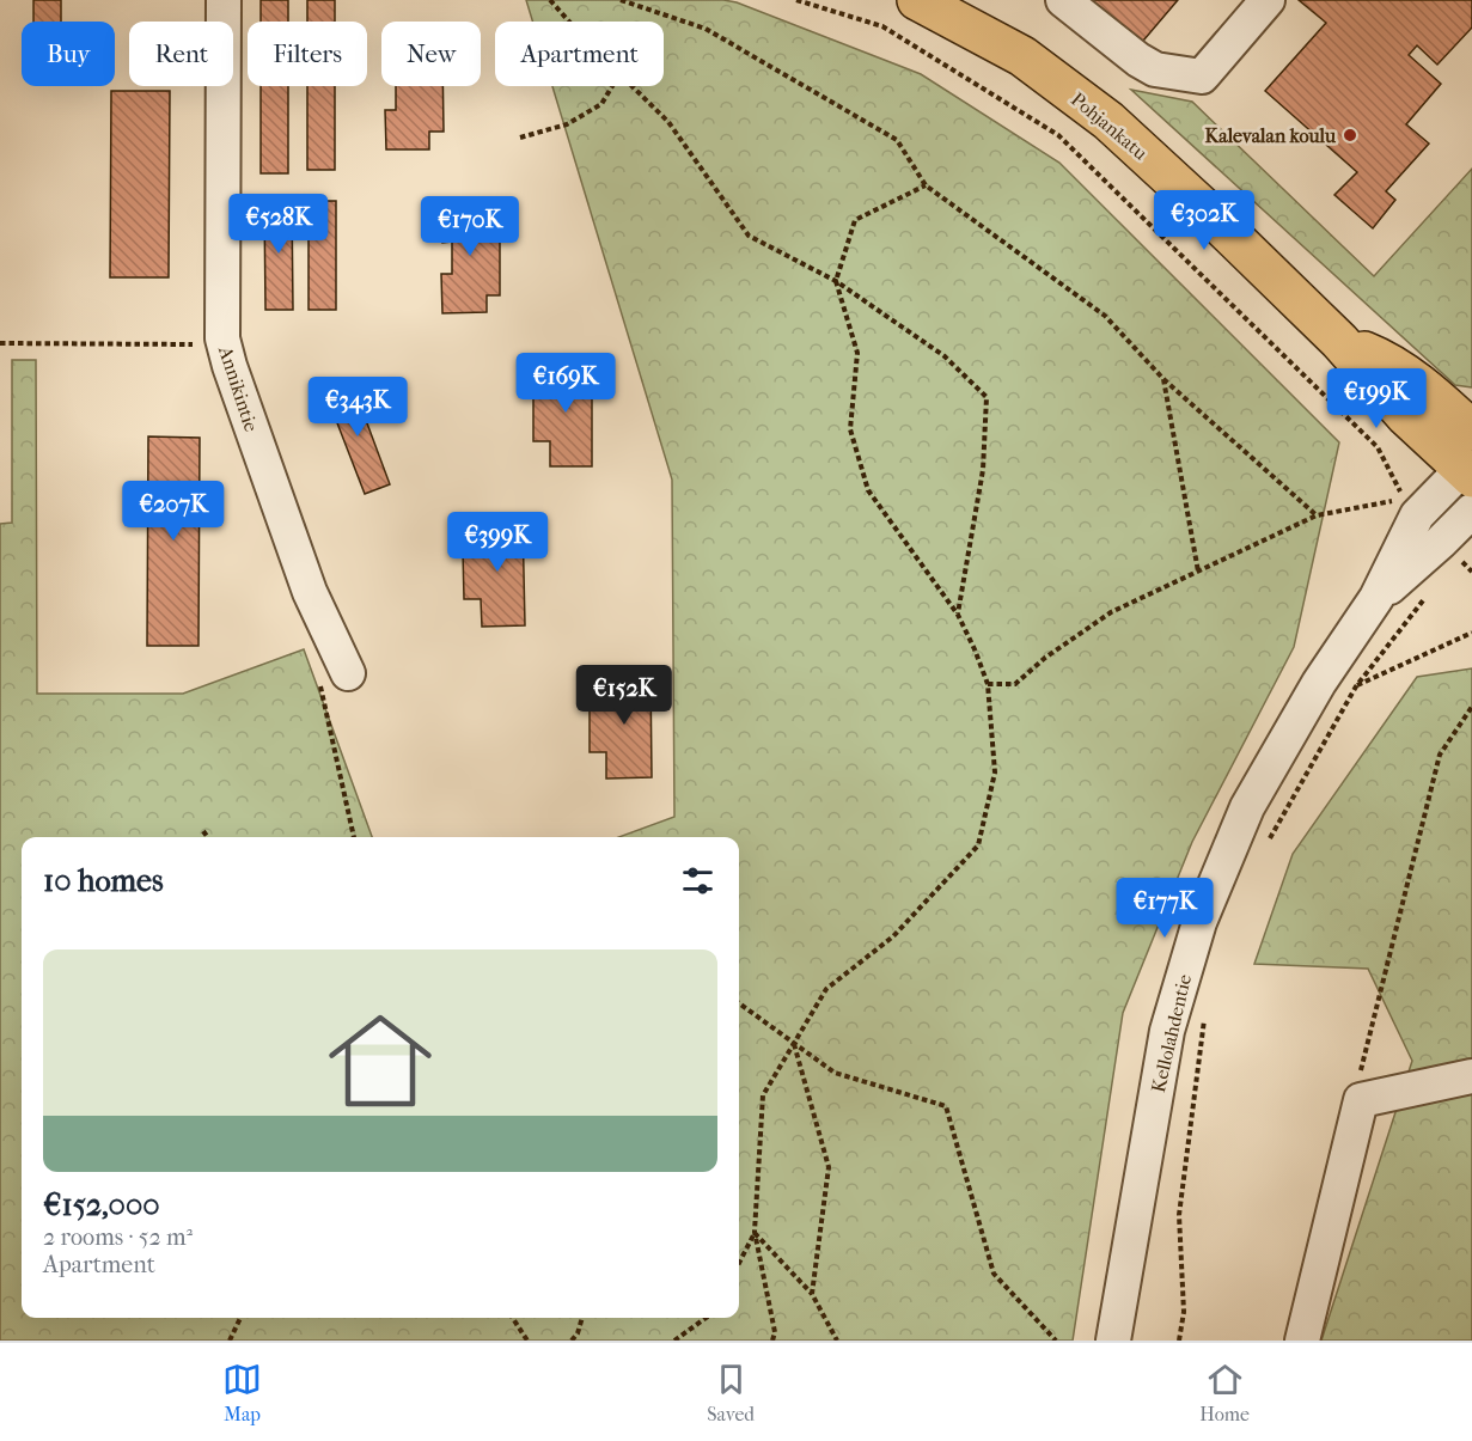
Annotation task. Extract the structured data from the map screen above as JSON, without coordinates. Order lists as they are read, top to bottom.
{
  "streets": {
    "main road": ["Pohjankatu"],
    "street": ["Annikintie", "Kellolahdentie"]
  },
  "crossings": [
    ["Pohjankatu", "Kellolahdentie"]
  ],
  "places": ["Kalevalan koulu"],
  "page": {
    "chip": [
      "Buy",
      "Rent",
      "Filters",
      "New",
      "Apartment"
    ],
    "price": [
      "€302K",
      "€528K",
      "€170K",
      "€169K",
      "€199K",
      "€343K",
      "€207K",
      "€399K",
      "€152K",
      "€177K"
    ],
    "heading": "10 homes",
    "list": [
      {
        "name": "€152,000",
        "note": "2 rooms · 52 m² · Apartment"
      }
    ],
    "tabs": ["Map", "Saved", "Home"]
  }
}
